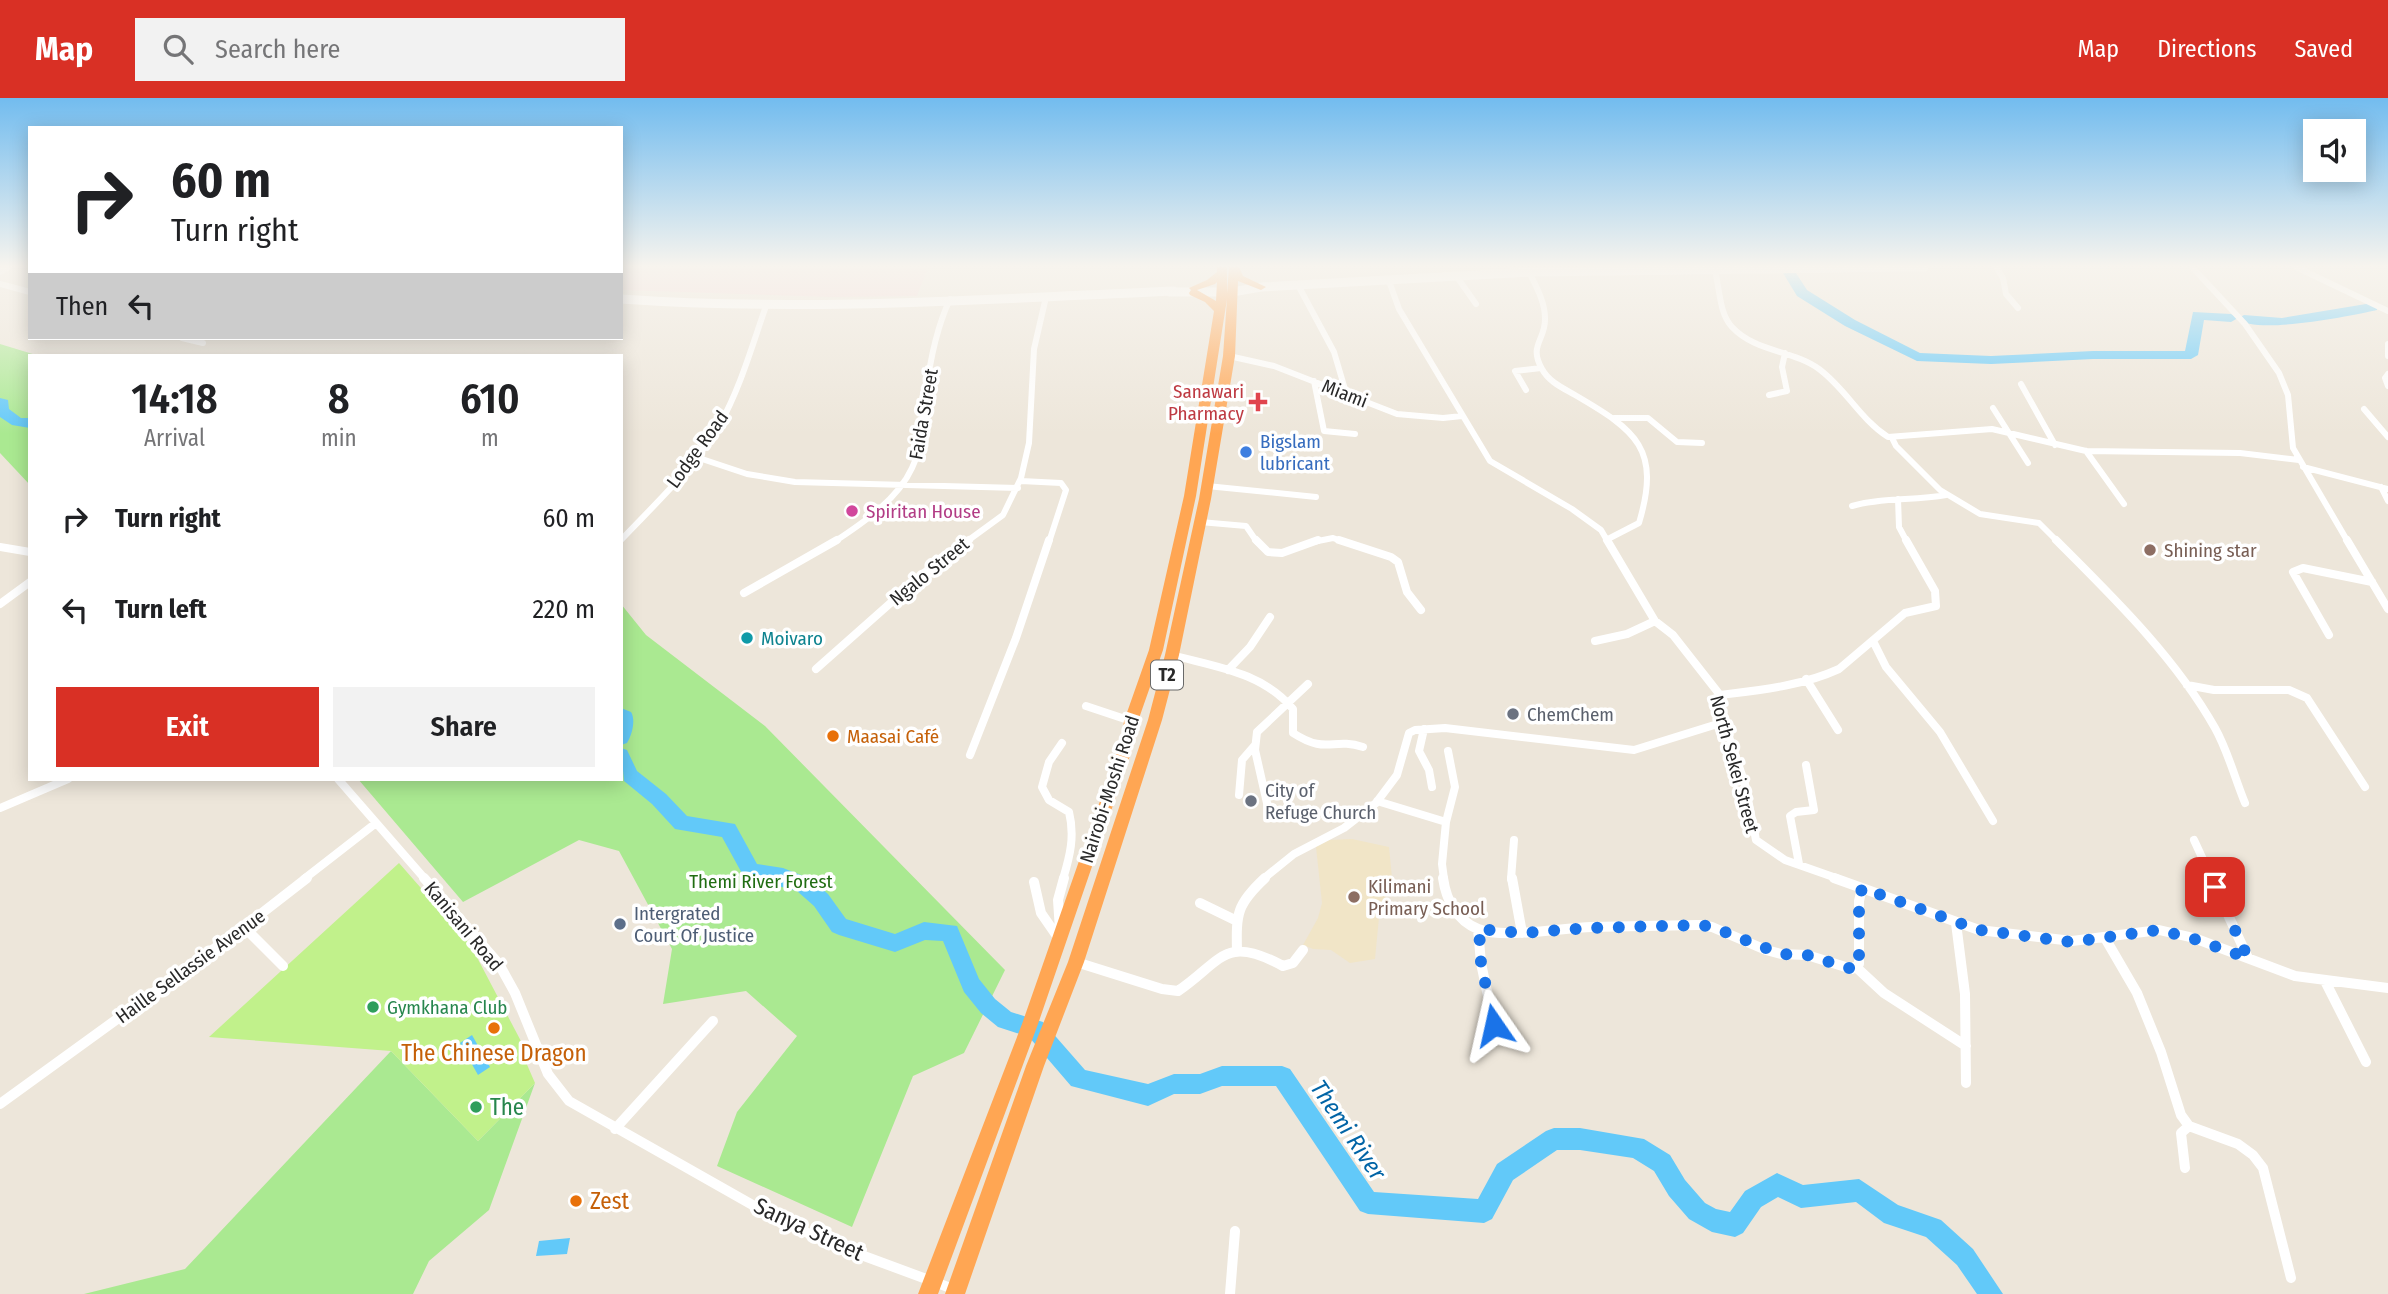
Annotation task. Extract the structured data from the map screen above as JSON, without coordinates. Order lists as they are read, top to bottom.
{
  "streets": {
    "highway": ["T2", "Nairobi-Moshi Road"],
    "street": [
      "Miami",
      "Faida Street",
      "Lodge Road",
      "Ngalo Street",
      "North Sekei Street",
      "Kanisani Road",
      "Haille Sellassie Avenue",
      "Sanya Street"
    ]
  },
  "crossings": [
    ["Miami", "North Sekei Street"],
    ["Miami", "Nairobi-Moshi Road"],
    ["Nairobi-Moshi Road", "Sanya Street"],
    ["Kanisani Road", "Haille Sellassie Avenue"],
    ["Kanisani Road", "Sanya Street"]
  ],
  "water": ["Themi River"],
  "parks": ["Themi River Forest"],
  "places": {
    "health": ["Sanawari Pharmacy"],
    "other": [
      "Bigslam lubricant",
      "Spiritan House",
      "Shining star",
      "Moivaro",
      "ChemChem",
      "Maasai Café",
      "City of Refuge Church",
      "Kilimani Primary School",
      "Intergrated Court Of Justice",
      "Gymkhana Club",
      "The Chinese Dragon",
      "The",
      "Zest"
    ]
  },
  "page": {
    "header": "Map",
    "search": "Search here",
    "nav": ["Map", "Directions", "Saved"],
    "turn": ["60 m", "Turn right"],
    "then": "Then",
    "eta": [
      "14:18",
      "Arrival",
      "8",
      "min",
      "610",
      "m"
    ],
    "list": [
      {
        "name": "Turn right",
        "value": "60 m"
      },
      {
        "name": "Turn left",
        "value": "220 m"
      }
    ],
    "buttons": ["Exit", "Share"]
  }
}
